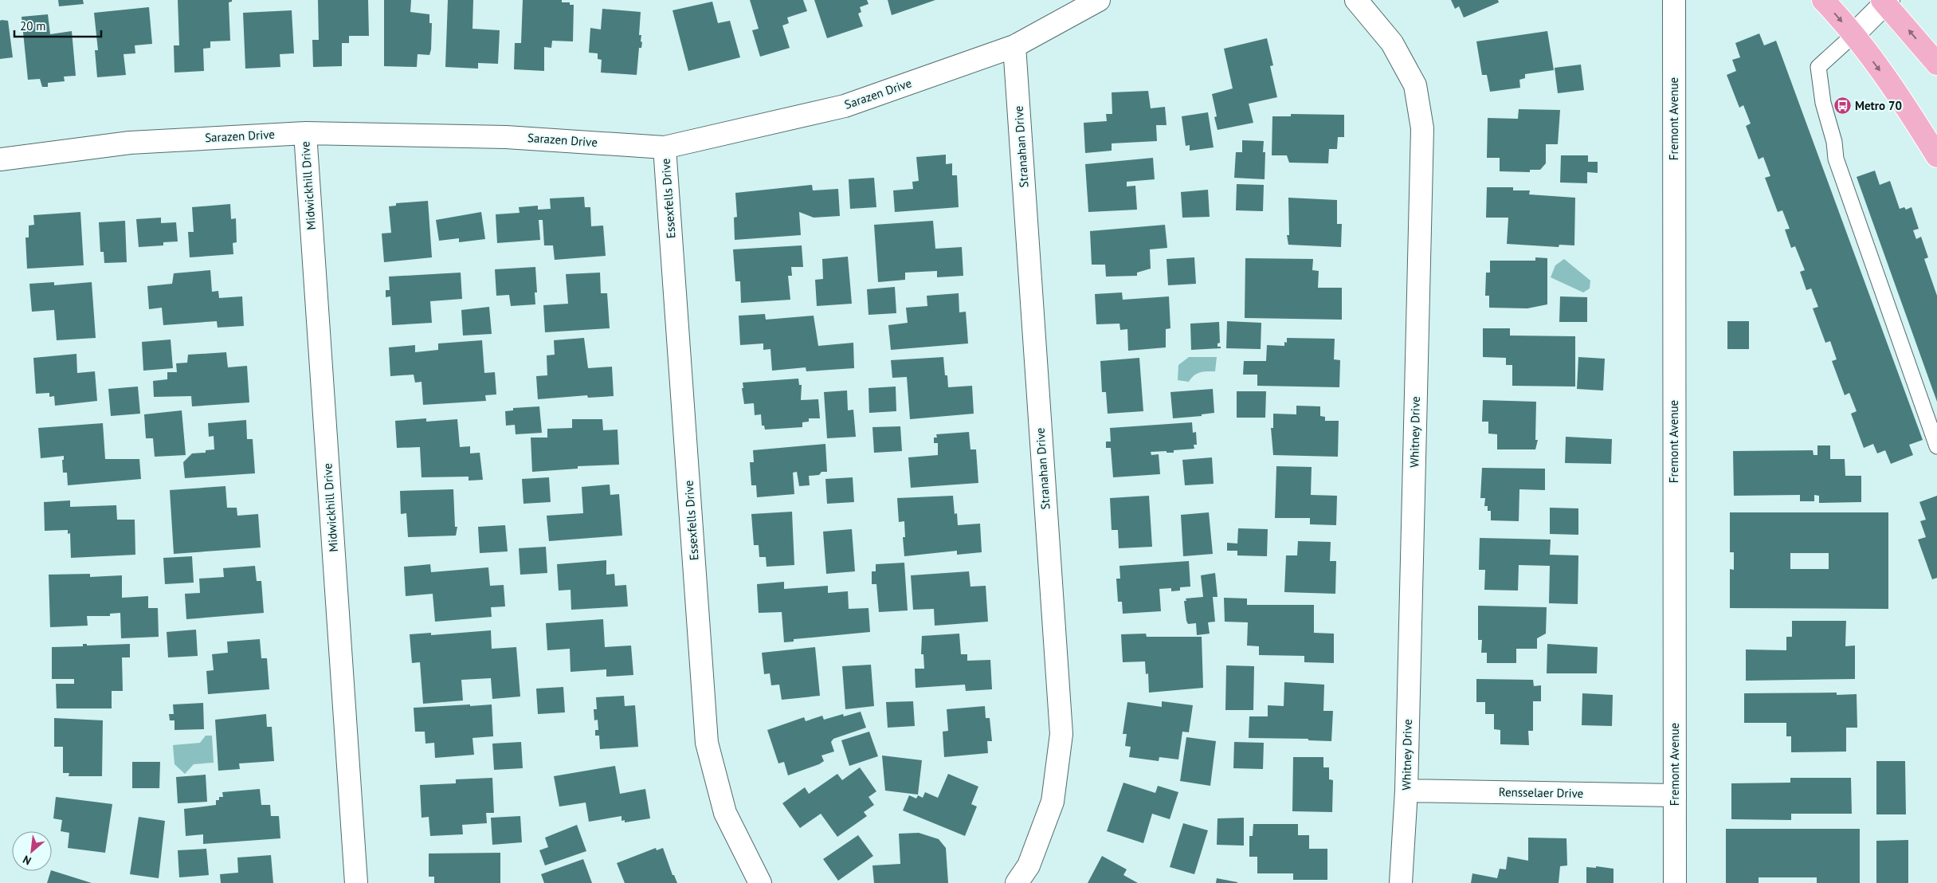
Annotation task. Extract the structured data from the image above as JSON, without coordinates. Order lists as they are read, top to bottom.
{
  "streets": {
    "street": [
      "Sarazen Drive",
      "Fremont Avenue",
      "Stranahan Drive",
      "Midwickhill Drive",
      "Essexfells Drive",
      "Whitney Drive",
      "Rensselaer Drive"
    ]
  },
  "crossings": [
    ["Sarazen Drive", "Stranahan Drive"],
    ["Sarazen Drive", "Midwickhill Drive"],
    ["Sarazen Drive", "Essexfells Drive"],
    ["Fremont Avenue", "Rensselaer Drive"],
    ["Whitney Drive", "Rensselaer Drive"]
  ],
  "places": {
    "bus stop": ["Metro 70"]
  },
  "scale_bar": "20 m",
  "north": "bottom left"
}
